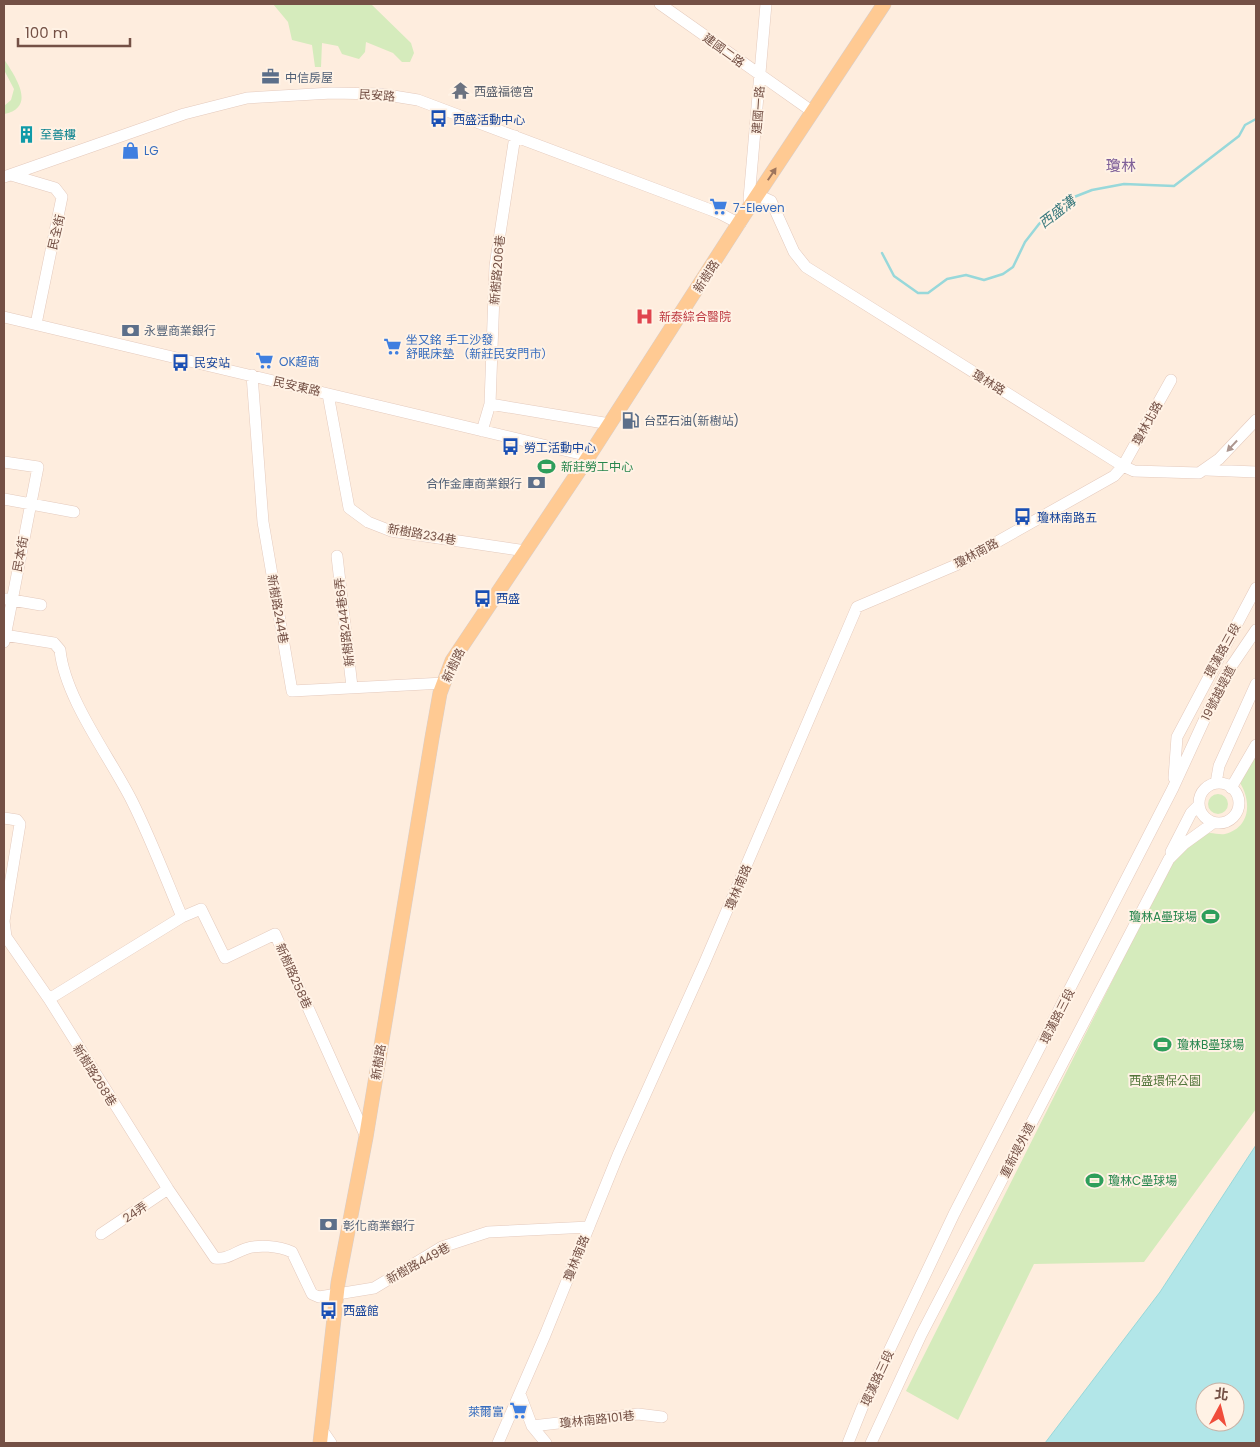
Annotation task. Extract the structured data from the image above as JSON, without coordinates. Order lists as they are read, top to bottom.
{
  "streets": {
    "main road": ["新樹路"],
    "street": [
      "建國二路",
      "民安路",
      "建國一路",
      "民全街",
      "新樹路206巷",
      "瓊林路",
      "民安東路",
      "瓊林北路",
      "新樹路234巷",
      "瓊林南路",
      "民本街",
      "新樹路244巷",
      "新樹路244巷6弄",
      "環漢路三段",
      "19號越堤道",
      "新樹路258巷",
      "新樹路268巷",
      "重新堤外道",
      "24弄",
      "新樹路449巷",
      "瓊林南路101巷"
    ]
  },
  "crossings": [
    ["建國二路", "建國一路"],
    ["建國二路", "新樹路"],
    ["民安路", "民全街"],
    ["民安路", "新樹路206巷"],
    ["民安路", "新樹路"],
    ["建國一路", "新樹路"],
    ["建國一路", "瓊林路"],
    ["民全街", "民安東路"],
    ["新樹路206巷", "民安東路"],
    ["新樹路", "瓊林路"],
    ["新樹路", "民安東路"],
    ["新樹路", "新樹路234巷"],
    ["新樹路", "新樹路244巷"],
    ["新樹路", "新樹路258巷"],
    ["新樹路", "新樹路268巷"],
    ["新樹路", "新樹路449巷"],
    ["瓊林路", "瓊林北路"],
    ["瓊林路", "瓊林南路"],
    ["民安東路", "新樹路234巷"],
    ["民安東路", "新樹路244巷"],
    ["瓊林北路", "瓊林南路"],
    ["瓊林南路", "新樹路449巷"],
    ["新樹路244巷", "新樹路244巷6弄"],
    ["環漢路三段", "19號越堤道"],
    ["新樹路268巷", "24弄"],
    ["新樹路268巷", "新樹路449巷"]
  ],
  "districts": ["瓊林"],
  "water": ["西盛溝"],
  "parks": ["西盛環保公園"],
  "places": {
    "office": ["中信房屋"],
    "temple": ["西盛福德宮"],
    "bus stop": [
      "西盛活動中心",
      "民安站",
      "勞工活動中心",
      "瓊林南路五",
      "西盛",
      "西盛館"
    ],
    "building": ["至善樓"],
    "shop": ["LG"],
    "supermarket": [
      "7-Eleven",
      "坐又銘 手工沙發 舒眠床墊 （新莊民安門市）",
      "OK超商",
      "萊爾富"
    ],
    "hospital": ["新泰綜合醫院"],
    "bank": ["永豐商業銀行", "合作金庫商業銀行", "彰化商業銀行"],
    "fuel station": ["台亞石油(新樹站)"],
    "sports": [
      "新莊勞工中心",
      "瓊林A壘球場",
      "瓊林B壘球場",
      "瓊林C壘球場"
    ]
  },
  "scale_bar": "100 m",
  "north": "top"
}
